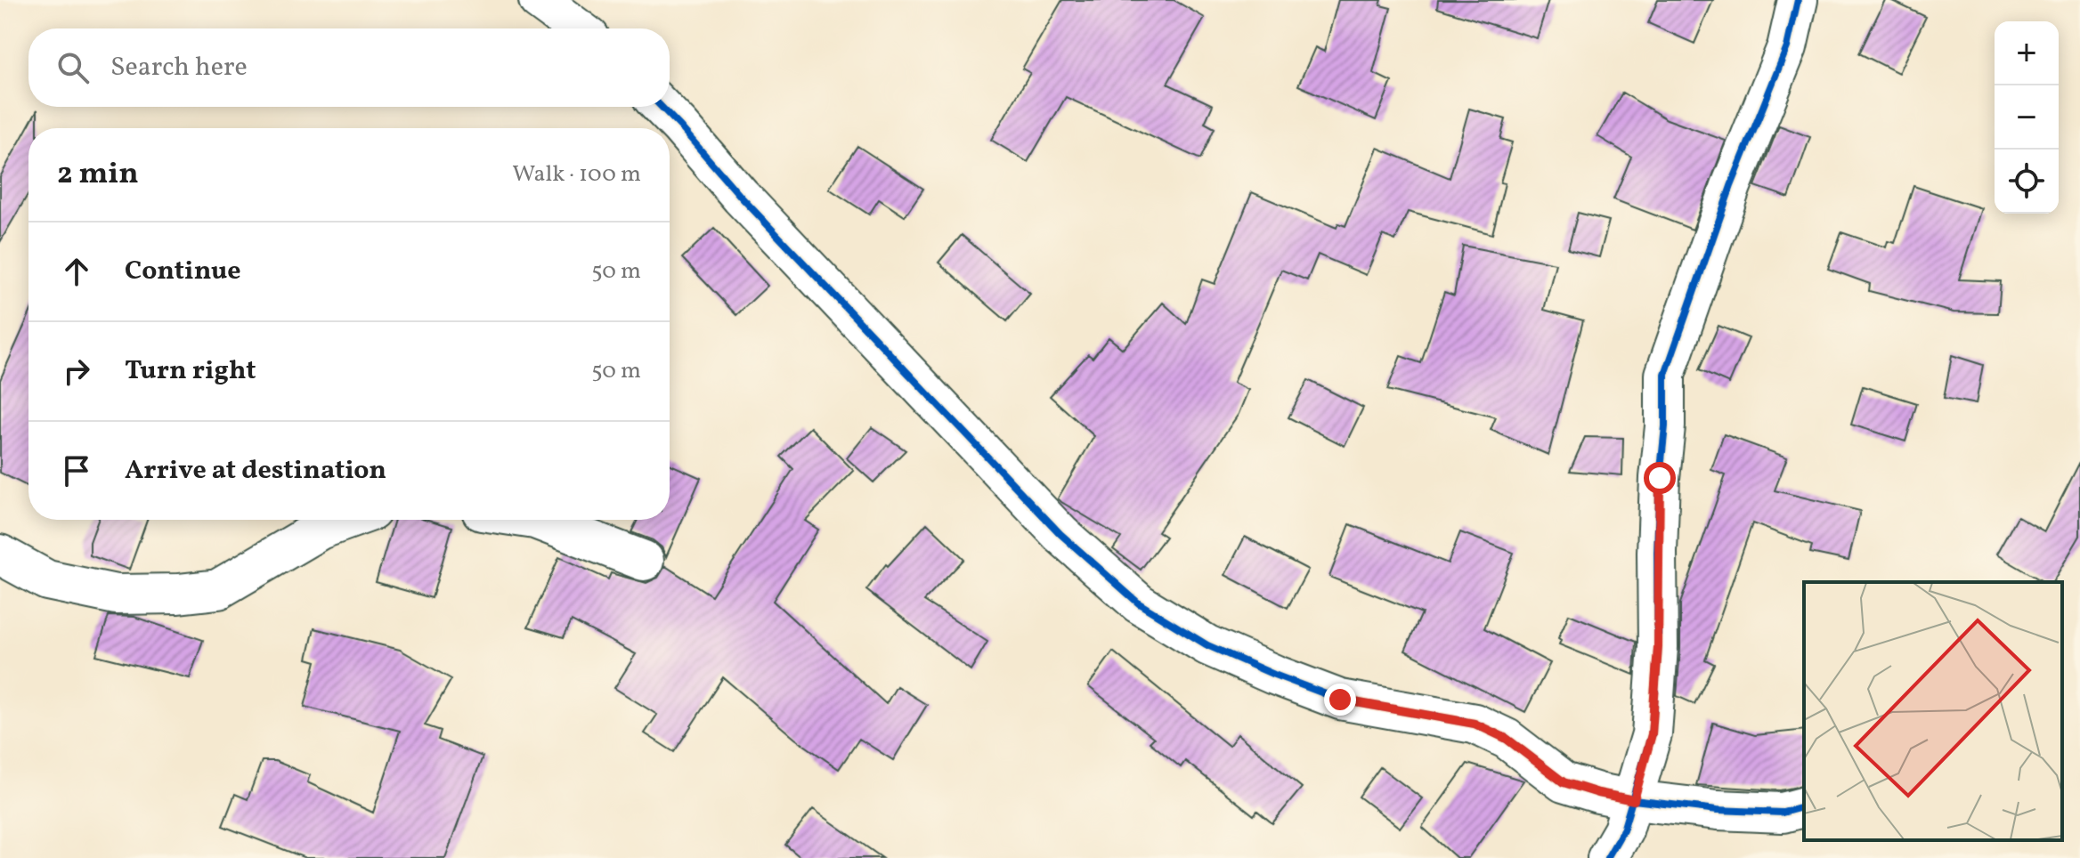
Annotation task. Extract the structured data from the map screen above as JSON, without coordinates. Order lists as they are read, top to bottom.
{
  "page": {
    "map_buttons": ["+", "−"],
    "search": "Search here",
    "heading": ["2 min", "Walk · 100 m"],
    "list": [
      ["Continue", "50 m"],
      ["Turn right", "50 m"],
      "Arrive at destination"
    ]
  }
}
